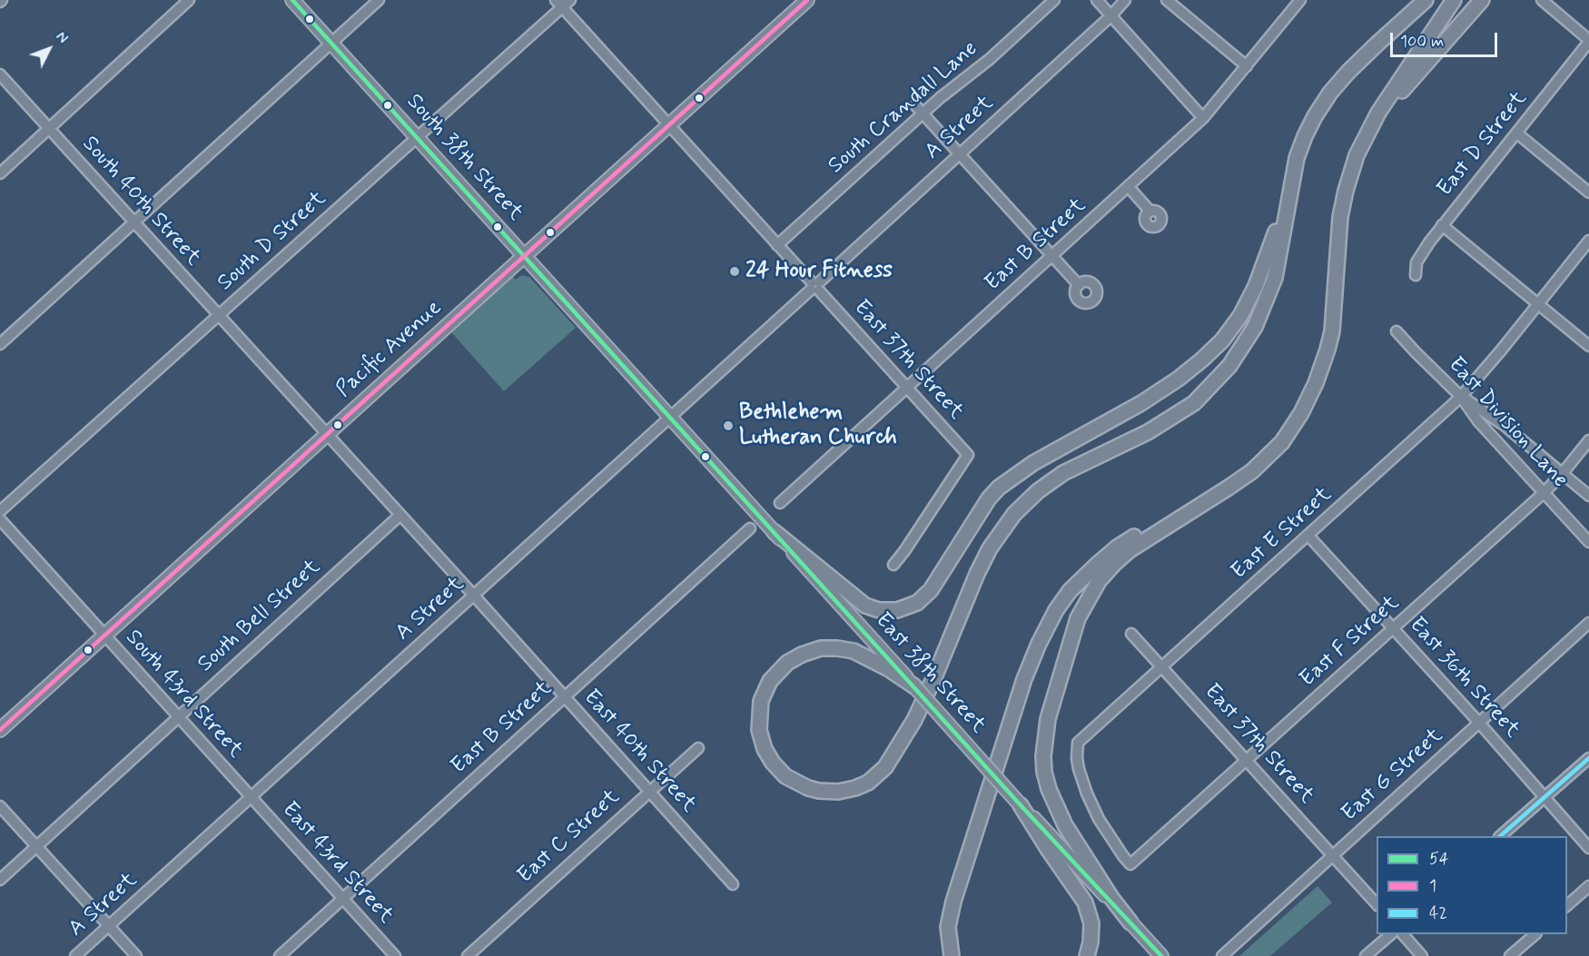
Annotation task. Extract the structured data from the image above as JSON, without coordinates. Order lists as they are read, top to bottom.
{
  "streets": {
    "main road": ["South 38th Street", "Pacific Avenue", "East 38th Street"],
    "street": [
      "South Crandall Lane",
      "A Street",
      "East D Street",
      "South 40th Street",
      "South D Street",
      "East B Street",
      "East 37th Street",
      "East Division Lane",
      "East E Street",
      "South Bell Street",
      "East F Street",
      "East 36th Street",
      "South 43rd Street",
      "East 40th Street",
      "East G Street",
      "East C Street",
      "East 43rd Street"
    ]
  },
  "crossings": [
    ["South Crandall Lane", "East 37th Street"],
    ["A Street", "South 38th Street"],
    ["A Street", "South 40th Street"],
    ["A Street", "East 37th Street"],
    ["A Street", "East 38th Street"],
    ["A Street", "South 43rd Street"],
    ["A Street", "East 40th Street"],
    ["A Street", "East 43rd Street"],
    ["South 38th Street", "South D Street"],
    ["South 38th Street", "Pacific Avenue"],
    ["South 38th Street", "East 38th Street"],
    ["South 40th Street", "South D Street"],
    ["South 40th Street", "Pacific Avenue"],
    ["South 40th Street", "South Bell Street"],
    ["South 40th Street", "East 40th Street"],
    ["South D Street", "East 37th Street"],
    ["East B Street", "East 37th Street"],
    ["East B Street", "East 40th Street"],
    ["East B Street", "East 43rd Street"],
    ["Pacific Avenue", "East 37th Street"],
    ["Pacific Avenue", "South 43rd Street"],
    ["East 37th Street", "East E Street"],
    ["East 37th Street", "East F Street"],
    ["East 37th Street", "East G Street"],
    ["East Division Lane", "East E Street"],
    ["East Division Lane", "East F Street"],
    ["East E Street", "East F Street"],
    ["East E Street", "East 36th Street"],
    ["South Bell Street", "South 43rd Street"],
    ["East F Street", "East 36th Street"],
    ["East 36th Street", "East G Street"],
    ["South 43rd Street", "East 43rd Street"],
    ["East 40th Street", "East C Street"]
  ],
  "places": ["24 Hour Fitness", "Bethlehem Lutheran Church"],
  "lines": ["transit line 54", "transit line 1", "transit line 42"],
  "legend": ["54", "1", "42"],
  "scale_bar": "100 m",
  "north": "top right"
}
